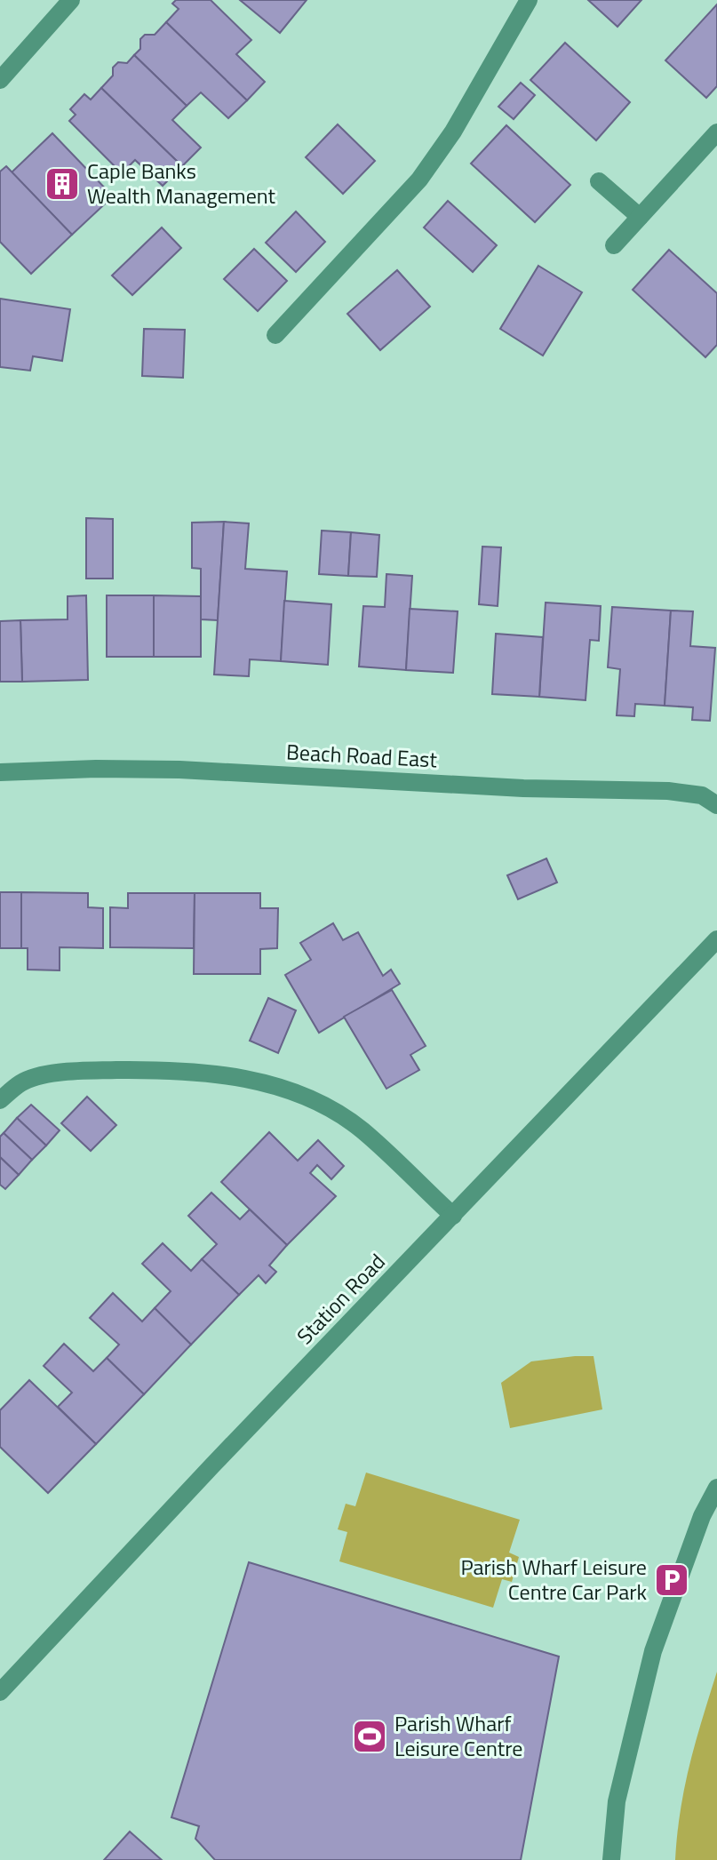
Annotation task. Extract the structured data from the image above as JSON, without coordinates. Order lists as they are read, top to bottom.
{
  "streets": {
    "street": ["Beach Road East", "Station Road"]
  },
  "places": {
    "building": ["Caple Banks Wealth Management"],
    "parking": ["Parish Wharf Leisure Centre Car Park"],
    "sports": ["Parish Wharf Leisure Centre"]
  }
}
